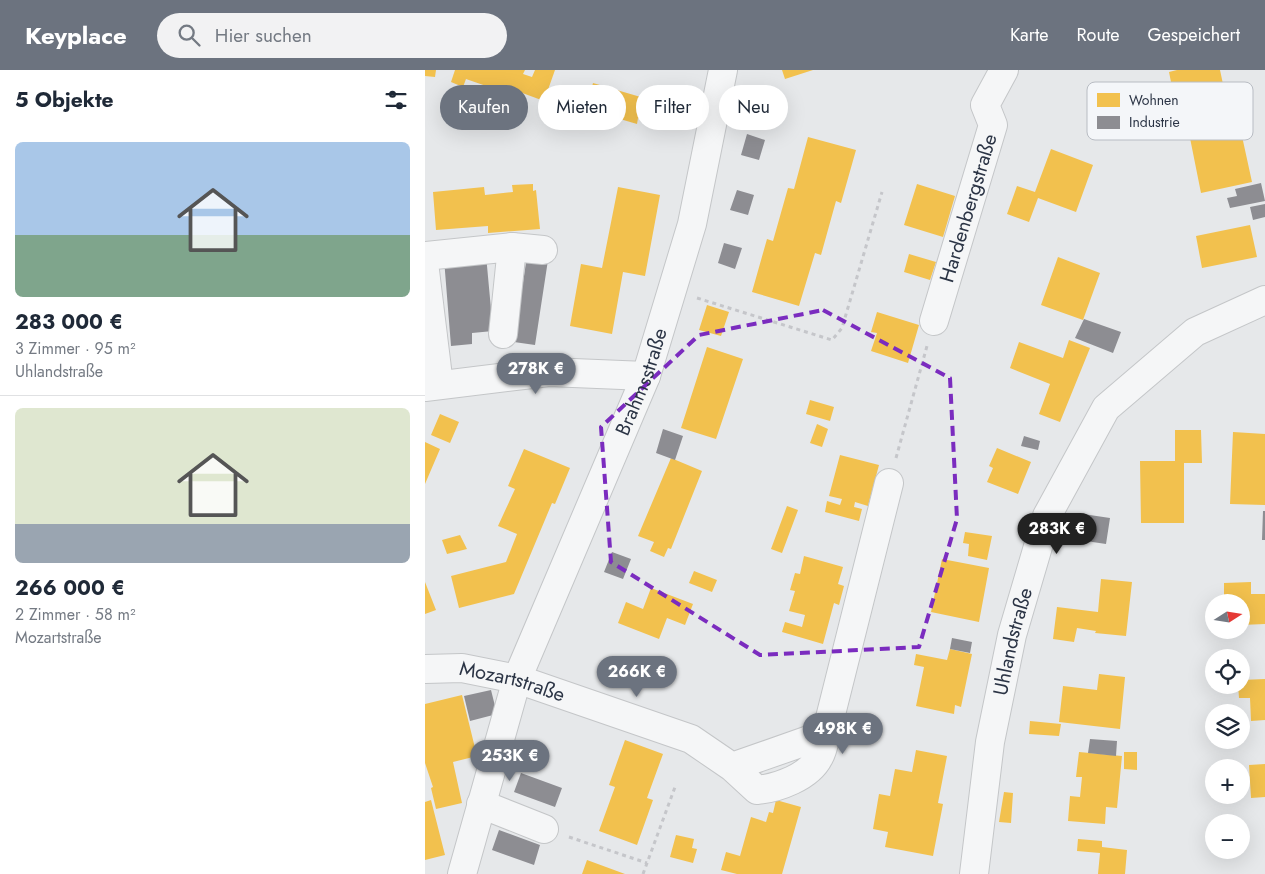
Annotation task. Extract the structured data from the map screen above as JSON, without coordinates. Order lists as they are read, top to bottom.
{
  "streets": {
    "street": [
      "Hardenbergstraße",
      "Brahmsstraße",
      "Uhlandstraße",
      "Mozartstraße"
    ]
  },
  "crossings": [
    ["Brahmsstraße", "Mozartstraße"]
  ],
  "legend": ["Wohnen", "Industrie"],
  "north": "right",
  "page": {
    "header": "Keyplace",
    "search": "Hier suchen",
    "nav": ["Karte", "Route", "Gespeichert"],
    "heading": "5 Objekte",
    "chip": [
      "Kaufen",
      "Mieten",
      "Filter",
      "Neu"
    ],
    "list": [
      {
        "name": "283 000 €",
        "note": "3 Zimmer · 95 m² · Uhlandstraße"
      },
      {
        "name": "266 000 €",
        "note": "2 Zimmer · 58 m² · Mozartstraße"
      }
    ],
    "price": [
      "278K €",
      "283K €",
      "266K €",
      "498K €",
      "253K €"
    ],
    "map_buttons": ["+", "−"]
  }
}
